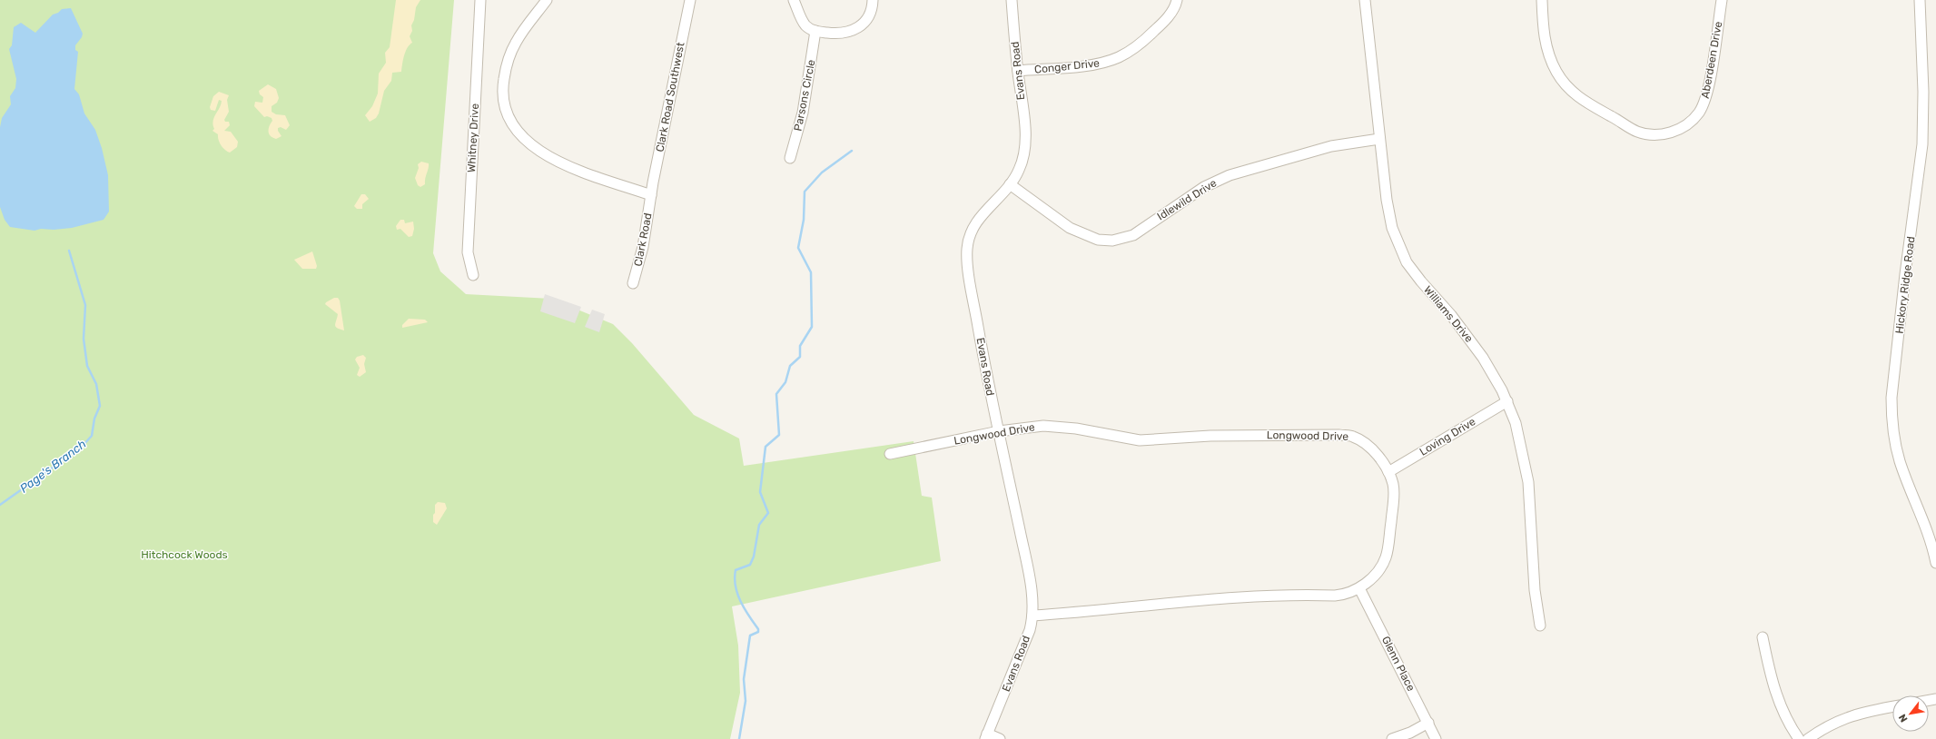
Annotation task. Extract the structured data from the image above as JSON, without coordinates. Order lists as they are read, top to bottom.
{
  "streets": {
    "street": [
      "Aberdeen Drive",
      "Conger Drive",
      "Evans Road",
      "Parsons Circle",
      "Clark Road Southwest",
      "Whitney Drive",
      "Idlewild Drive",
      "Clark Road",
      "Hickory Ridge Road",
      "Williams Drive",
      "Longwood Drive",
      "Loving Drive",
      "Glenn Place"
    ]
  },
  "crossings": [
    ["Conger Drive", "Evans Road"],
    ["Evans Road", "Idlewild Drive"],
    ["Evans Road", "Longwood Drive"],
    ["Clark Road Southwest", "Clark Road"],
    ["Idlewild Drive", "Williams Drive"],
    ["Williams Drive", "Loving Drive"],
    ["Longwood Drive", "Loving Drive"],
    ["Longwood Drive", "Glenn Place"]
  ],
  "water": ["Page's Branch"],
  "parks": ["Hitchcock Woods"],
  "north": "bottom left"
}
